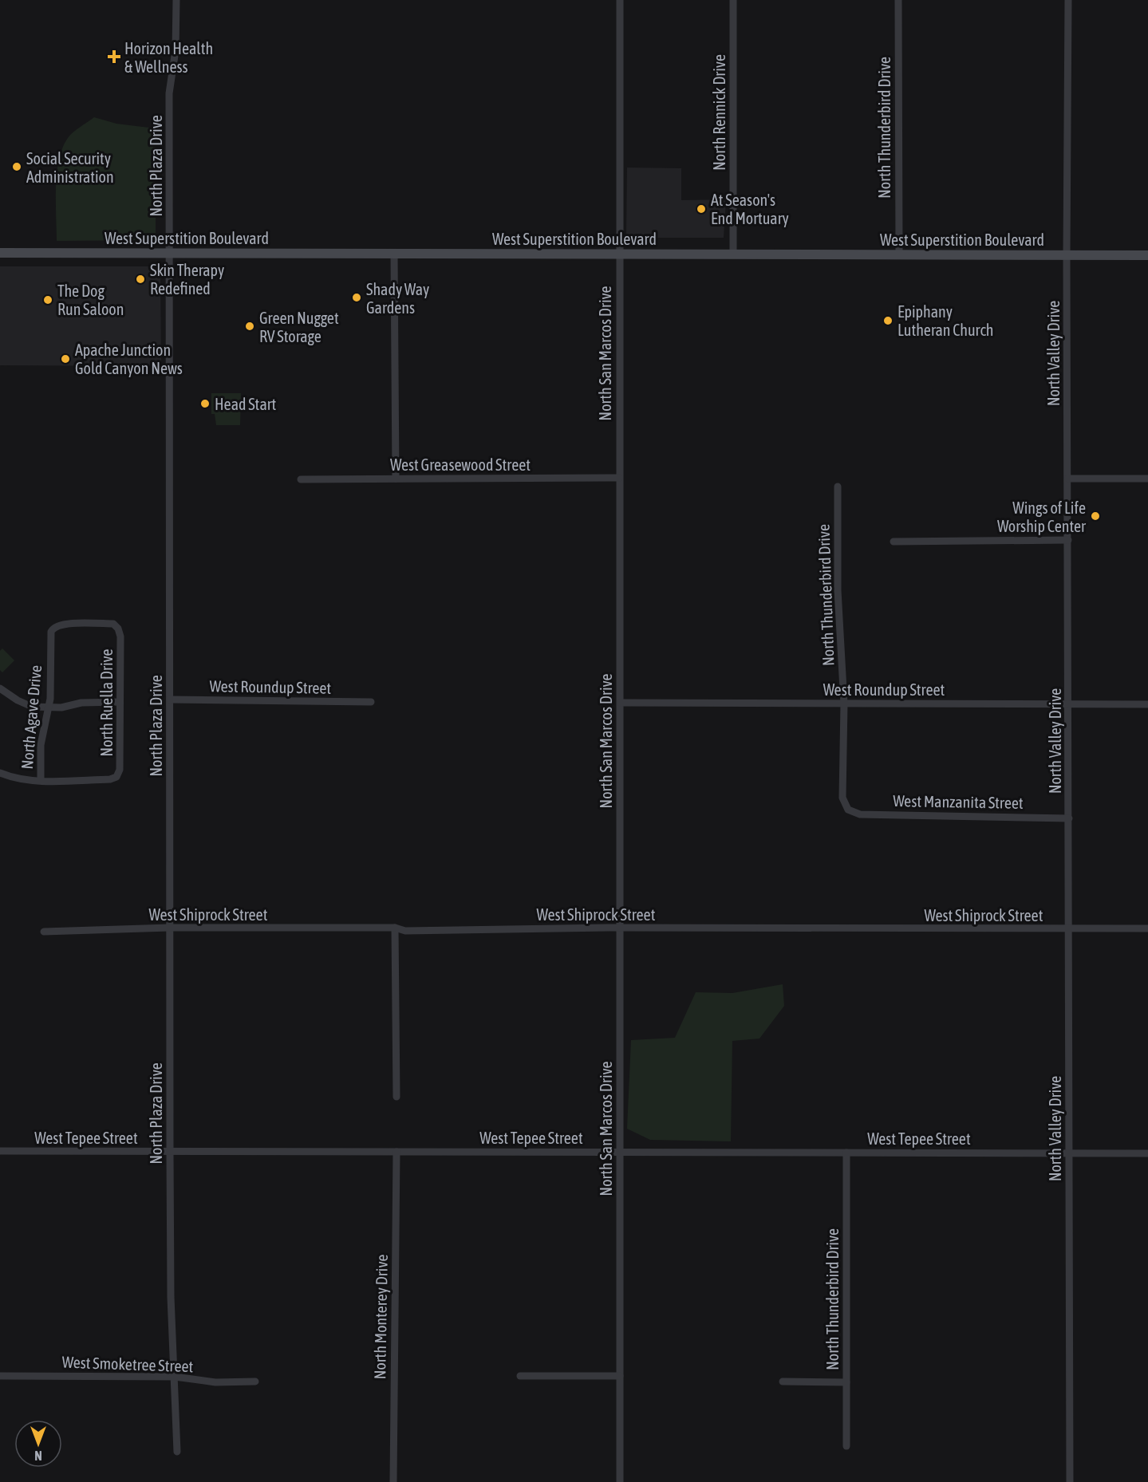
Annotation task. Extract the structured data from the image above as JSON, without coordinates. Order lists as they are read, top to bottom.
{
  "streets": {
    "main road": ["West Superstition Boulevard"],
    "street": [
      "North Rennick Drive",
      "North Thunderbird Drive",
      "North Plaza Drive",
      "North San Marcos Drive",
      "North Valley Drive",
      "West Greasewood Street",
      "West Roundup Street",
      "North Ruella Drive",
      "North Agave Drive",
      "West Manzanita Street",
      "West Shiprock Street",
      "West Tepee Street",
      "North Monterey Drive",
      "West Smoketree Street"
    ]
  },
  "crossings": [
    ["North Rennick Drive", "West Superstition Boulevard"],
    ["North Thunderbird Drive", "West Superstition Boulevard"],
    ["North Thunderbird Drive", "West Roundup Street"],
    ["North Thunderbird Drive", "West Manzanita Street"],
    ["North Thunderbird Drive", "West Tepee Street"],
    ["North Plaza Drive", "West Superstition Boulevard"],
    ["North Plaza Drive", "West Roundup Street"],
    ["North Plaza Drive", "West Shiprock Street"],
    ["North Plaza Drive", "West Tepee Street"],
    ["North Plaza Drive", "West Smoketree Street"],
    ["West Superstition Boulevard", "North San Marcos Drive"],
    ["West Superstition Boulevard", "North Valley Drive"],
    ["North San Marcos Drive", "West Greasewood Street"],
    ["North San Marcos Drive", "West Roundup Street"],
    ["North San Marcos Drive", "West Shiprock Street"],
    ["North San Marcos Drive", "West Tepee Street"],
    ["North Valley Drive", "West Roundup Street"],
    ["North Valley Drive", "West Manzanita Street"],
    ["North Valley Drive", "West Shiprock Street"],
    ["North Valley Drive", "West Tepee Street"],
    ["North Ruella Drive", "North Agave Drive"],
    ["West Tepee Street", "North Monterey Drive"]
  ],
  "places": {
    "health": ["Horizon Health & Wellness"],
    "other": [
      "Social Security Administration",
      "At Season's End Mortuary",
      "Skin Therapy Redefined",
      "Shady Way Gardens",
      "The Dog Run Saloon",
      "Epiphany Lutheran Church",
      "Green Nugget RV Storage",
      "Apache Junction Gold Canyon News",
      "Head Start",
      "Wings of Life Worship Center"
    ]
  },
  "north": "bottom"
}
